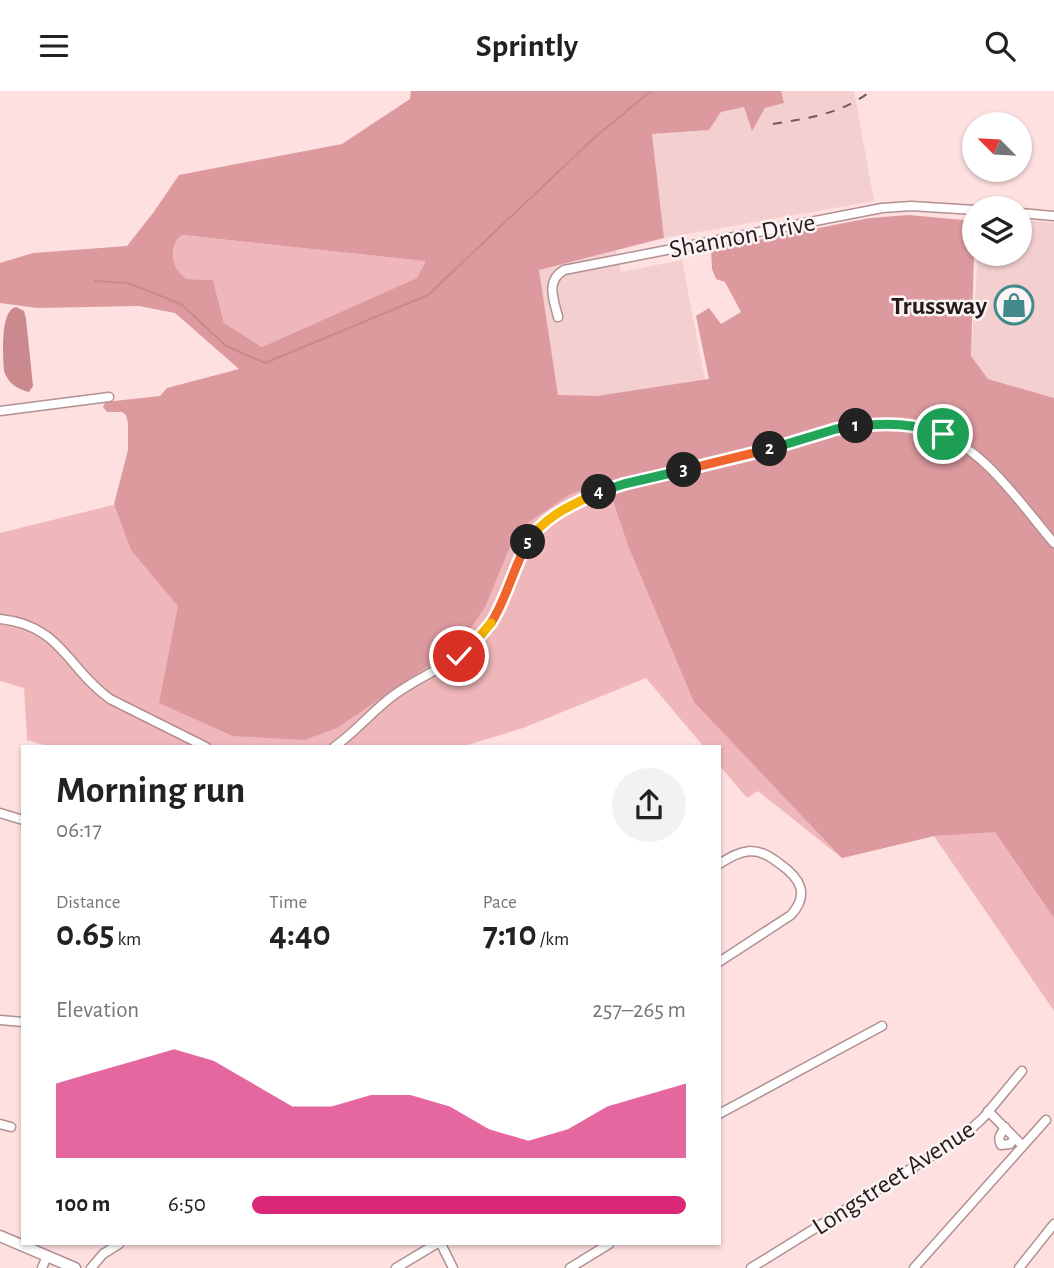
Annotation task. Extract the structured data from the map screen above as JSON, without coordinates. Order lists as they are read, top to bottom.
{
  "streets": {
    "street": ["Shannon Drive", "Longstreet Avenue"]
  },
  "places": {
    "shop": ["Trussway"]
  },
  "north": "top left",
  "page": {
    "header": "Sprintly",
    "pins": [
      "1",
      "2",
      "3",
      "4",
      "5"
    ],
    "heading": ["Morning run", "06:17"],
    "stats": [
      ["Distance", "0.65 km"],
      ["Time", "4:40"],
      ["Pace", "7:10 /km"]
    ],
    "chart": ["Elevation", "257–265 m"],
    "list": [
      {
        "name": "100 m",
        "note": "6:50"
      }
    ]
  }
}
